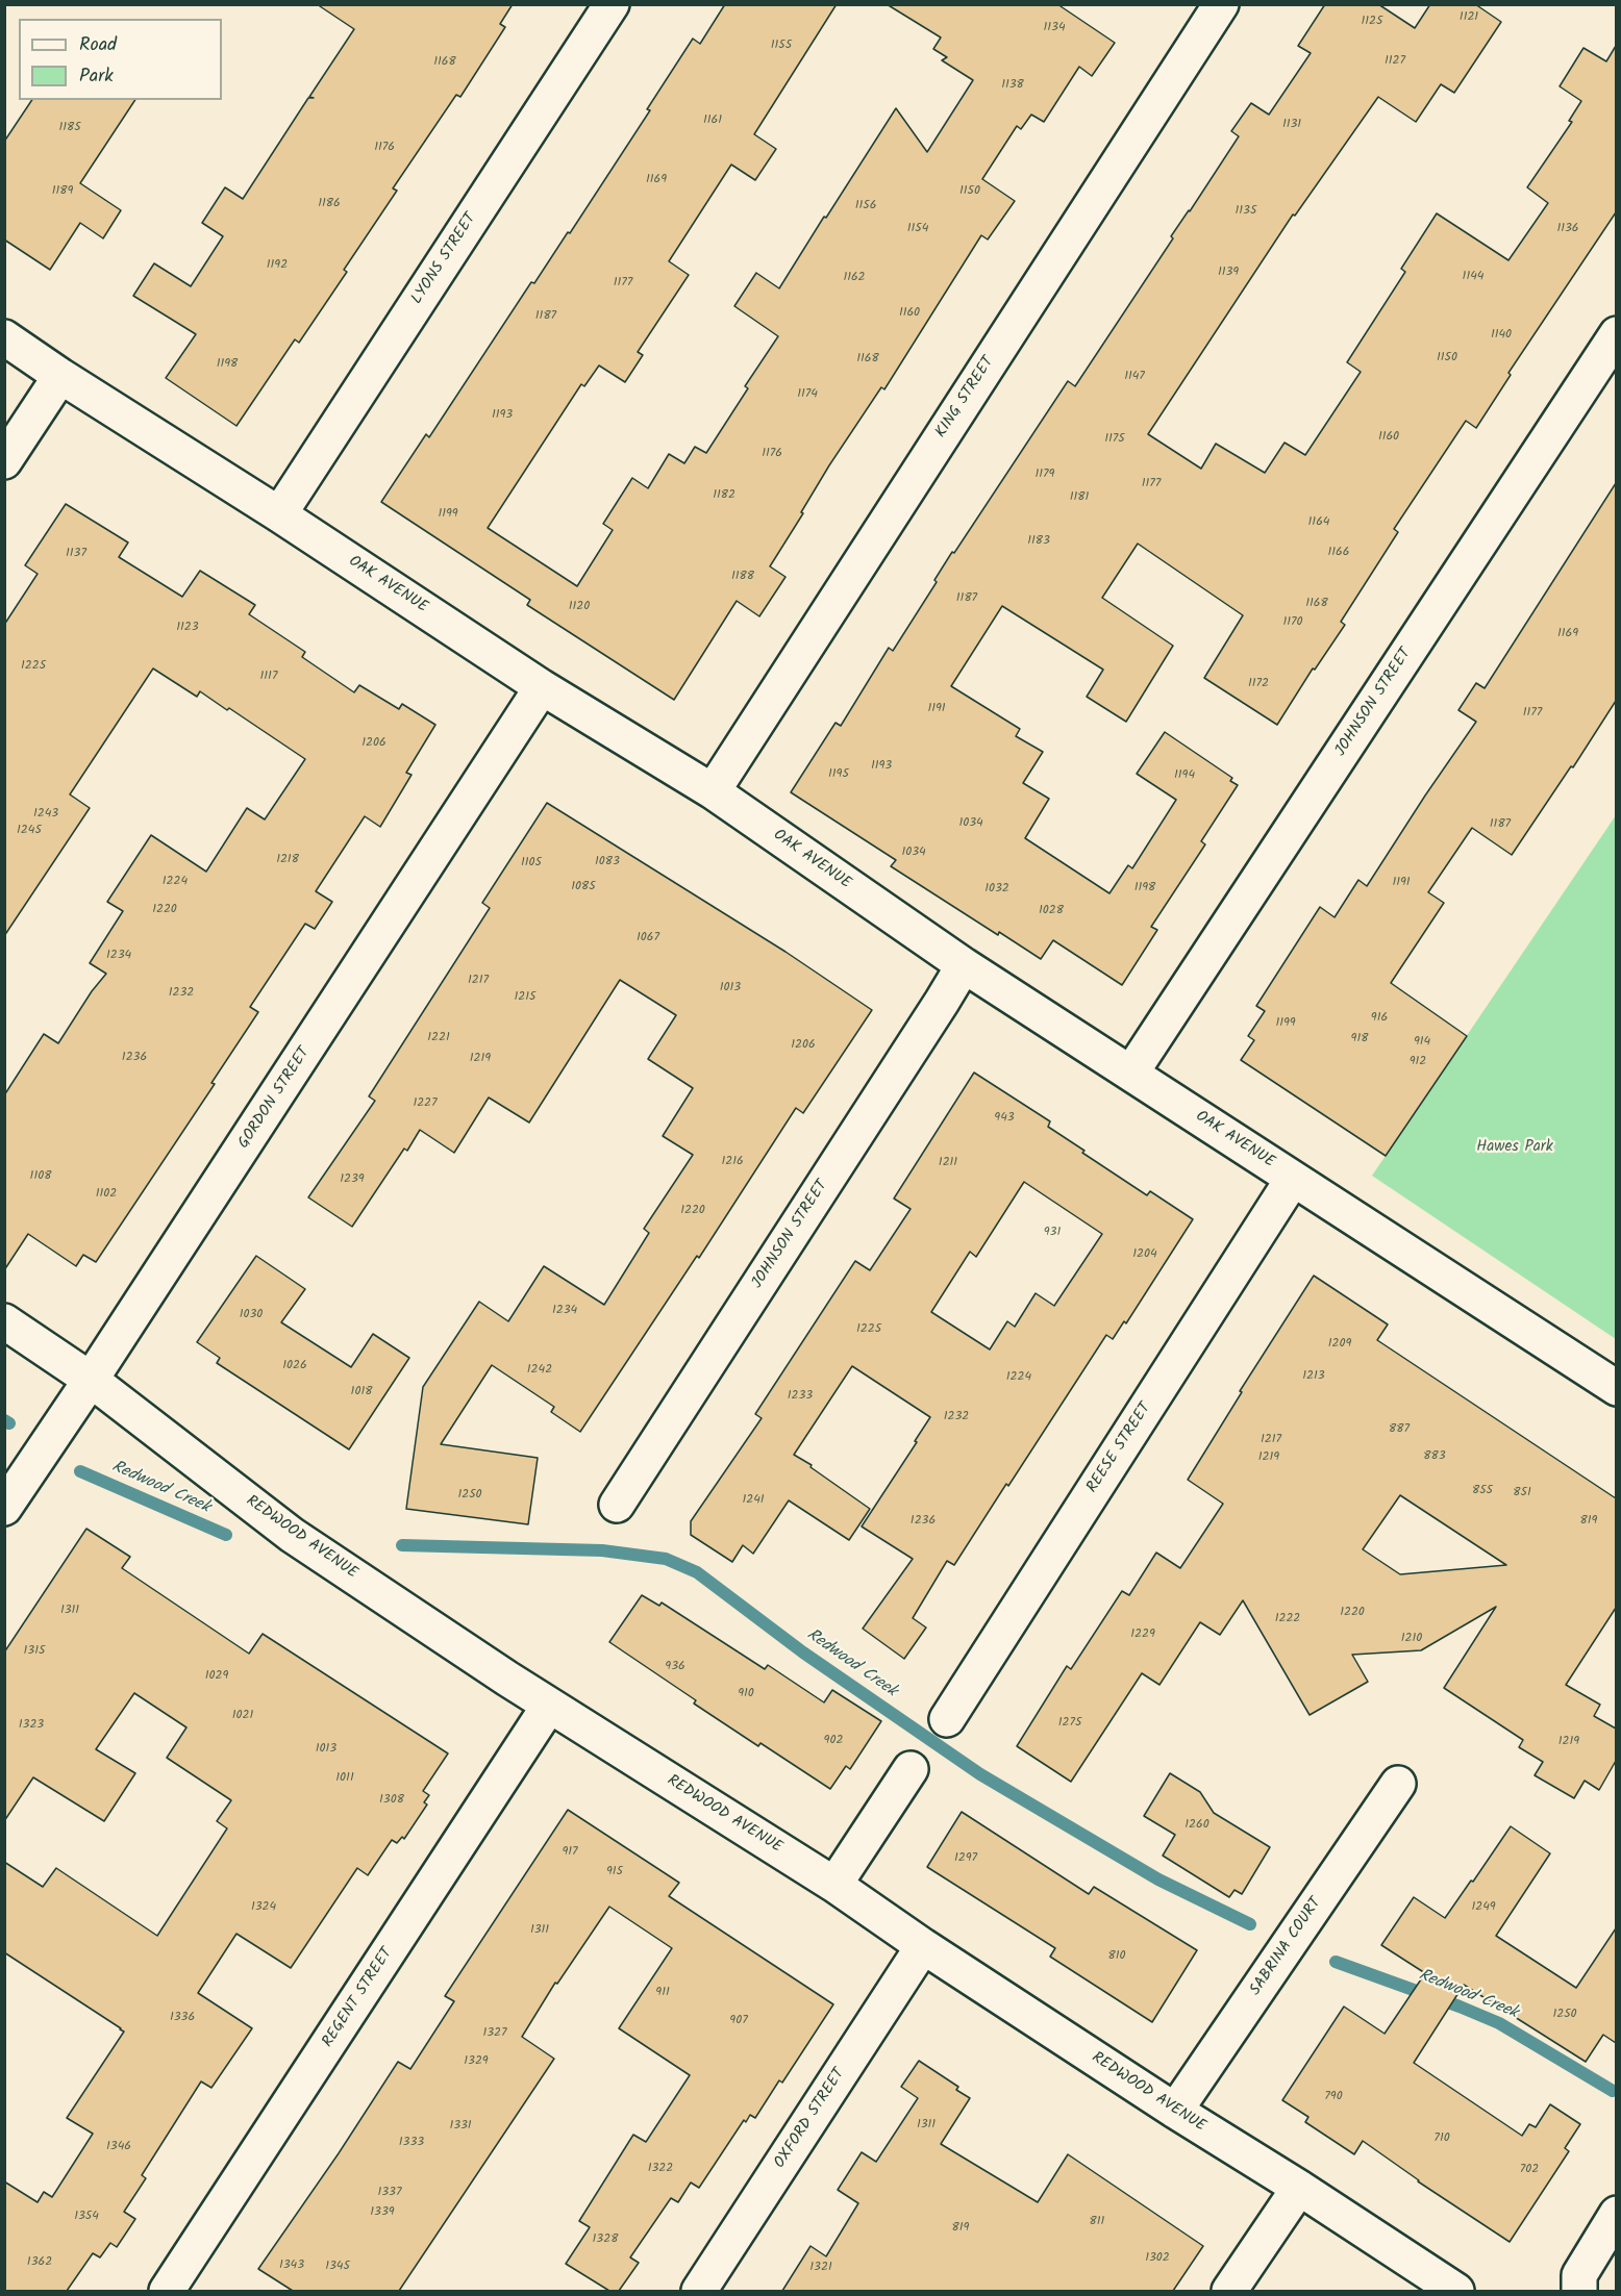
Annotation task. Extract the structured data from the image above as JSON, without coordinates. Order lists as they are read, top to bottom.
{
  "streets": {
    "street": [
      "LYONS STREET",
      "KING STREET",
      "OAK AVENUE",
      "JOHNSON STREET",
      "GORDON STREET",
      "REESE STREET",
      "REDWOOD AVENUE",
      "SABRINA COURT",
      "REGENT STREET",
      "OXFORD STREET"
    ]
  },
  "crossings": [
    ["LYONS STREET", "OAK AVENUE"],
    ["KING STREET", "OAK AVENUE"],
    ["OAK AVENUE", "JOHNSON STREET"],
    ["OAK AVENUE", "GORDON STREET"],
    ["OAK AVENUE", "REESE STREET"],
    ["GORDON STREET", "REDWOOD AVENUE"],
    ["REDWOOD AVENUE", "SABRINA COURT"],
    ["REDWOOD AVENUE", "REGENT STREET"],
    ["REDWOOD AVENUE", "OXFORD STREET"]
  ],
  "water": ["Redwood Creek"],
  "parks": ["Hawes Park"],
  "house_numbers": [
    "1121",
    "1125",
    "1134",
    "1155",
    "1127",
    "1168",
    "1138",
    "1161",
    "1131",
    "1185",
    "1176",
    "1169",
    "1189",
    "1150",
    "1186",
    "1156",
    "1135",
    "1154",
    "1136",
    "1192",
    "1139",
    "1144",
    "1162",
    "1177",
    "1160",
    "1187",
    "1140",
    "1150",
    "1168",
    "1198",
    "1147",
    "1174",
    "1193",
    "1160",
    "1175",
    "1176",
    "1179",
    "1177",
    "1182",
    "1181",
    "1199",
    "1164",
    "1183",
    "1166",
    "1137",
    "1188",
    "1187",
    "1168",
    "1120",
    "1170",
    "1123",
    "1169",
    "1225",
    "1117",
    "1172",
    "1191",
    "1177",
    "1206",
    "1193",
    "1195",
    "1194",
    "1243",
    "1034",
    "1187",
    "1245",
    "1034",
    "1218",
    "1083",
    "1105",
    "1224",
    "1191",
    "1085",
    "1198",
    "1032",
    "1220",
    "1028",
    "1067",
    "1234",
    "1217",
    "1013",
    "1232",
    "1215",
    "916",
    "1199",
    "1221",
    "918",
    "914",
    "1206",
    "1236",
    "1219",
    "912",
    "1227",
    "943",
    "1216",
    "1211",
    "1108",
    "1239",
    "1102",
    "1220",
    "931",
    "1204",
    "1234",
    "1030",
    "1225",
    "1209",
    "1026",
    "1242",
    "1213",
    "1224",
    "1018",
    "1233",
    "1232",
    "887",
    "1217",
    "883",
    "1219",
    "855",
    "851",
    "1250",
    "1241",
    "1236",
    "819",
    "1311",
    "1220",
    "1222",
    "1229",
    "1210",
    "1315",
    "936",
    "1029",
    "910",
    "1021",
    "1275",
    "1323",
    "902",
    "1219",
    "1013",
    "1011",
    "1308",
    "1260",
    "917",
    "1297",
    "915",
    "1324",
    "1249",
    "1311",
    "810",
    "911",
    "1250",
    "1336",
    "907",
    "1327",
    "1329",
    "790",
    "1311",
    "1331",
    "710",
    "1333",
    "1346",
    "1322",
    "702",
    "1337",
    "1339",
    "1354",
    "811",
    "819",
    "1328",
    "1302",
    "1362",
    "1343",
    "1345",
    "1321"
  ],
  "legend": ["Road", "Park"]
}
